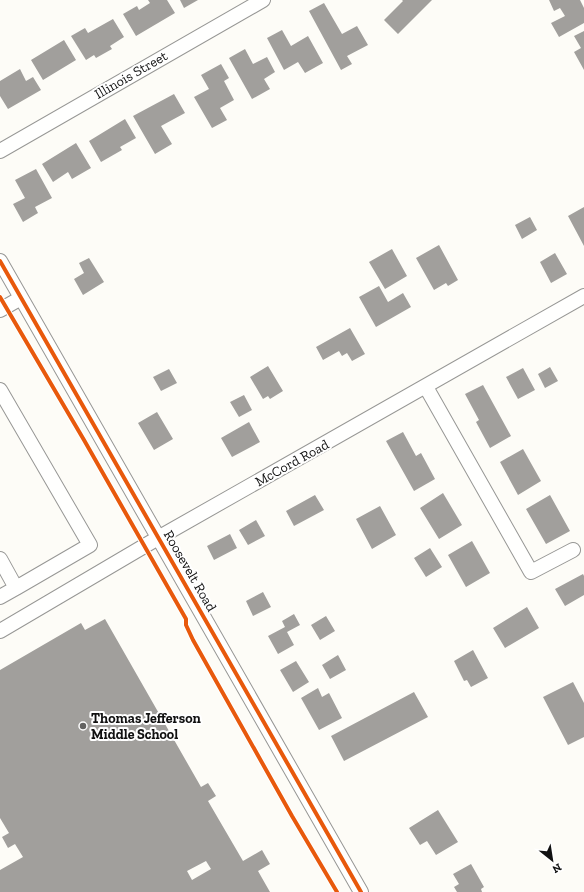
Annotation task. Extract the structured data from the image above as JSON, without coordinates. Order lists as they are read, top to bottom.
{
  "streets": {
    "street": ["Illinois Street", "McCord Road", "Roosevelt Road"]
  },
  "crossings": [
    ["McCord Road", "Roosevelt Road"]
  ],
  "places": ["Thomas Jefferson Middle School"],
  "north": "bottom right"
}
